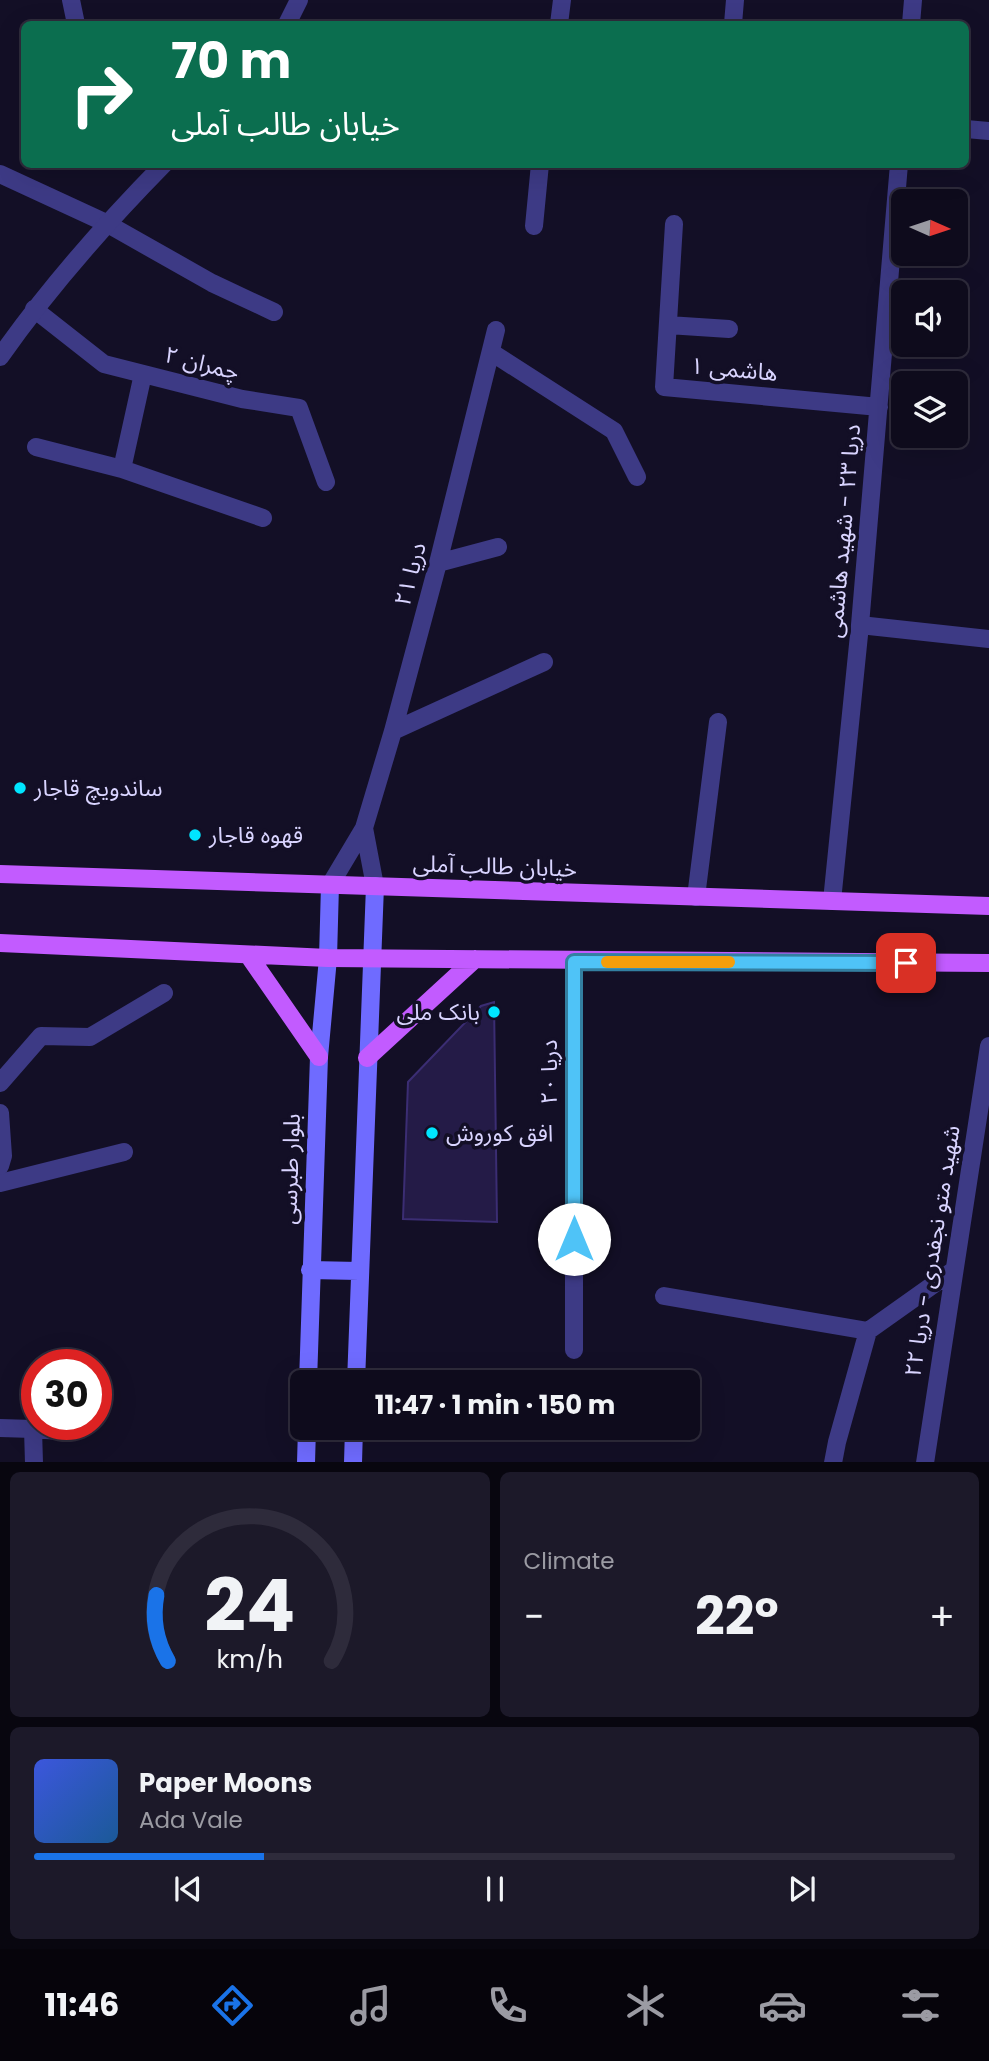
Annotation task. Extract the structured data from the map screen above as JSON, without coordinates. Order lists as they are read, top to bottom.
{
  "streets": {
    "main road": ["خیابان طالب آملی", "بلوار طبرسی"],
    "street": [
      "چمران ۲",
      "هاشمی ۱",
      "دریا ۲۳ - شهید هاشمی",
      "دریا ۲۱",
      "دریا ۲۰",
      "شهید متو نجفدری - دریا ۲۲"
    ]
  },
  "crossings": [
    ["هاشمی ۱", "دریا ۲۳ - شهید هاشمی"],
    ["دریا ۲۳ - شهید هاشمی", "خیابان طالب آملی"],
    ["دریا ۲۱", "خیابان طالب آملی"],
    ["دریا ۲۱", "بلوار طبرسی"],
    ["خیابان طالب آملی", "بلوار طبرسی"]
  ],
  "places": [
    "ساندویچ قاجار",
    "قهوه قاجار",
    "بانک ملی",
    "افق کوروش"
  ],
  "north": "right",
  "page": {
    "turn": ["70 m", "خیابان طالب آملی"],
    "limit": "30",
    "trip": "11:47 · 1 min · 150 m",
    "tile": "Climate",
    "heat": ["−", "22°", "+"],
    "song": ["Paper Moons", "Ada Vale"],
    "tabs": "11:46",
    "gauge": ["24", "km/h"]
  }
}
